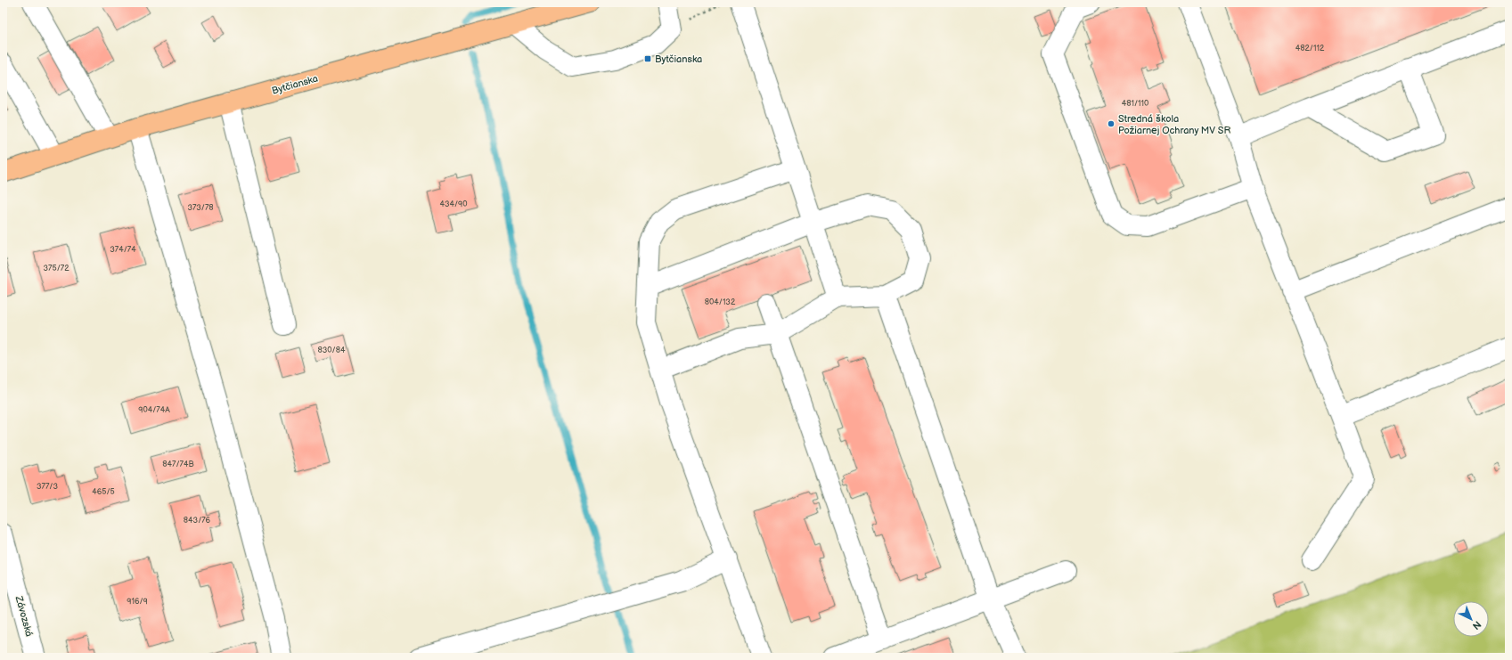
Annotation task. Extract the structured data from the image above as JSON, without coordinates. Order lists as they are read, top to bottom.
{
  "streets": {
    "main road": ["Bytčianska"],
    "street": ["Závozská"]
  },
  "places": {
    "transit": ["Bytčianska"],
    "other": ["Stredná škola Požiarnej Ochrany MV SR"]
  },
  "house_numbers": [
    "482/112",
    "481/110",
    "434/90",
    "373/78",
    "374/74",
    "375/72",
    "804/132",
    "830/84",
    "904/74A",
    "847/74B",
    "377/3",
    "465/5",
    "843/76",
    "916/9"
  ],
  "north": "bottom right"
}
